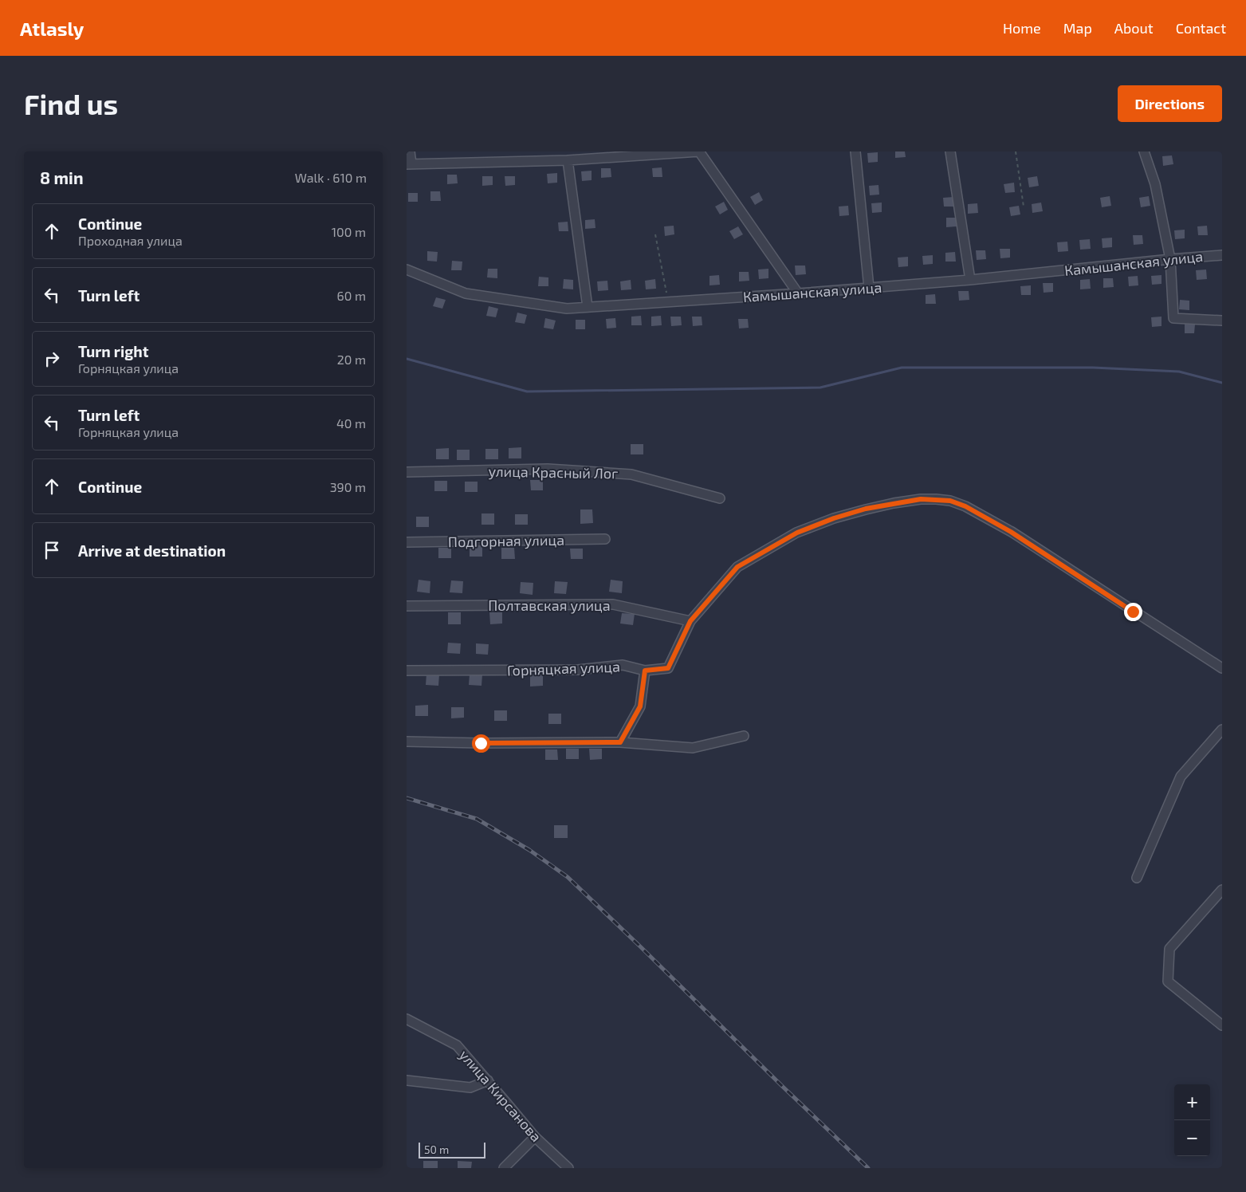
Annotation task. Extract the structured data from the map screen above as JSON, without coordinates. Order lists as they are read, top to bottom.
{
  "streets": {
    "street": [
      "Камышанская улица",
      "улица Красный Лог",
      "Подгорная улица",
      "Полтавская улица",
      "Горняцкая улица",
      "улица Кирсанова"
    ]
  },
  "crossings": [
    ["Полтавская улица", "Горняцкая улица"]
  ],
  "scale_bar": "50 m",
  "page": {
    "header": "Atlasly",
    "nav": [
      "Home",
      "Map",
      "About",
      "Contact"
    ],
    "buttons": "Directions",
    "title": "Find us",
    "heading": ["8 min", "Walk · 610 m"],
    "list": [
      ["Continue", "Проходная улица", "100 m"],
      ["Turn left", "60 m"],
      ["Turn right", "Горняцкая улица", "20 m"],
      ["Turn left", "Горняцкая улица", "40 m"],
      ["Continue", "390 m"],
      "Arrive at destination"
    ],
    "map_buttons": ["+", "−"],
    "scale": "50 m"
  }
}
